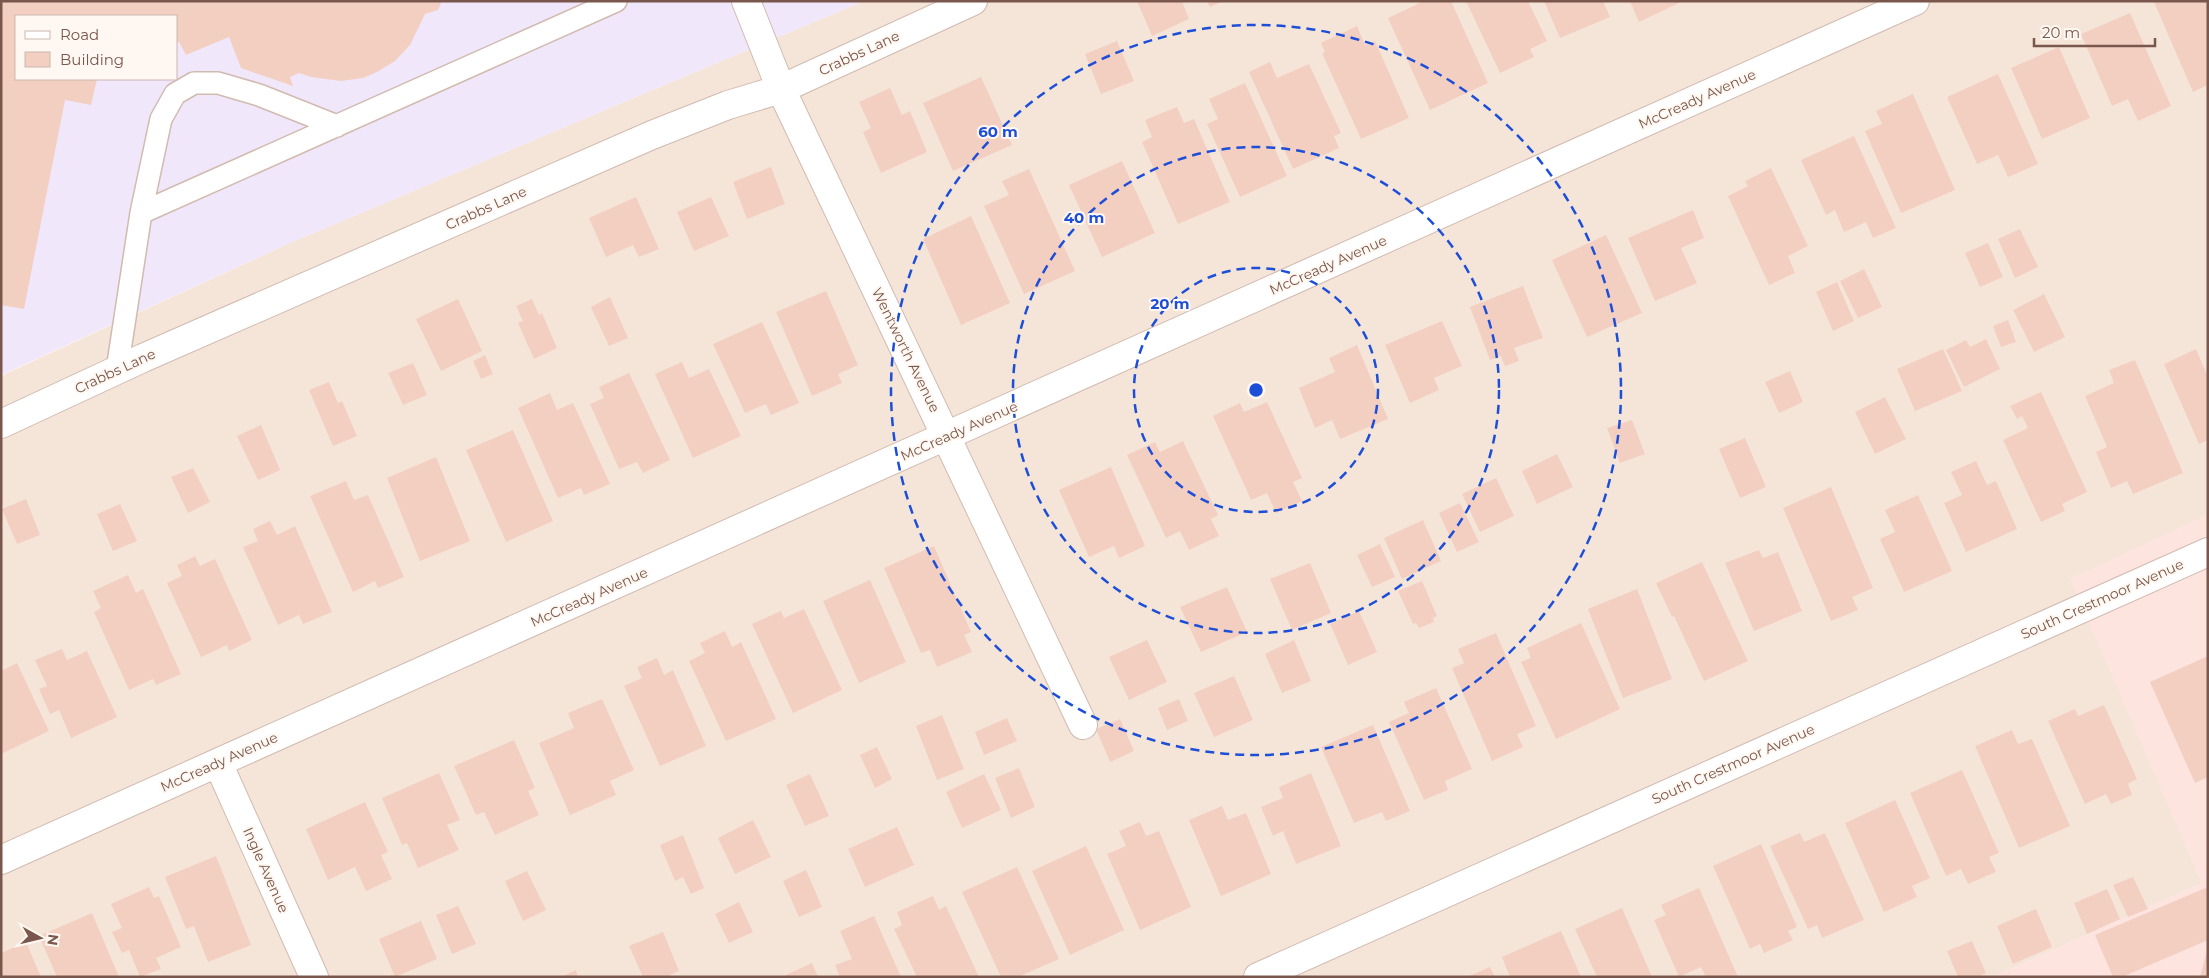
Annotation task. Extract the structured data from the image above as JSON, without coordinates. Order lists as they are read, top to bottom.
{
  "streets": {
    "street": [
      "Crabbs Lane",
      "McCready Avenue",
      "Wentworth Avenue",
      "South Crestmoor Avenue",
      "Ingle Avenue"
    ]
  },
  "crossings": [
    ["Crabbs Lane", "Wentworth Avenue"],
    ["McCready Avenue", "Wentworth Avenue"],
    ["McCready Avenue", "Ingle Avenue"]
  ],
  "legend": ["Road", "Building"],
  "scale_bar": "20 m",
  "north": "right",
  "rings": ["60 m", "40 m", "20 m"]
}
